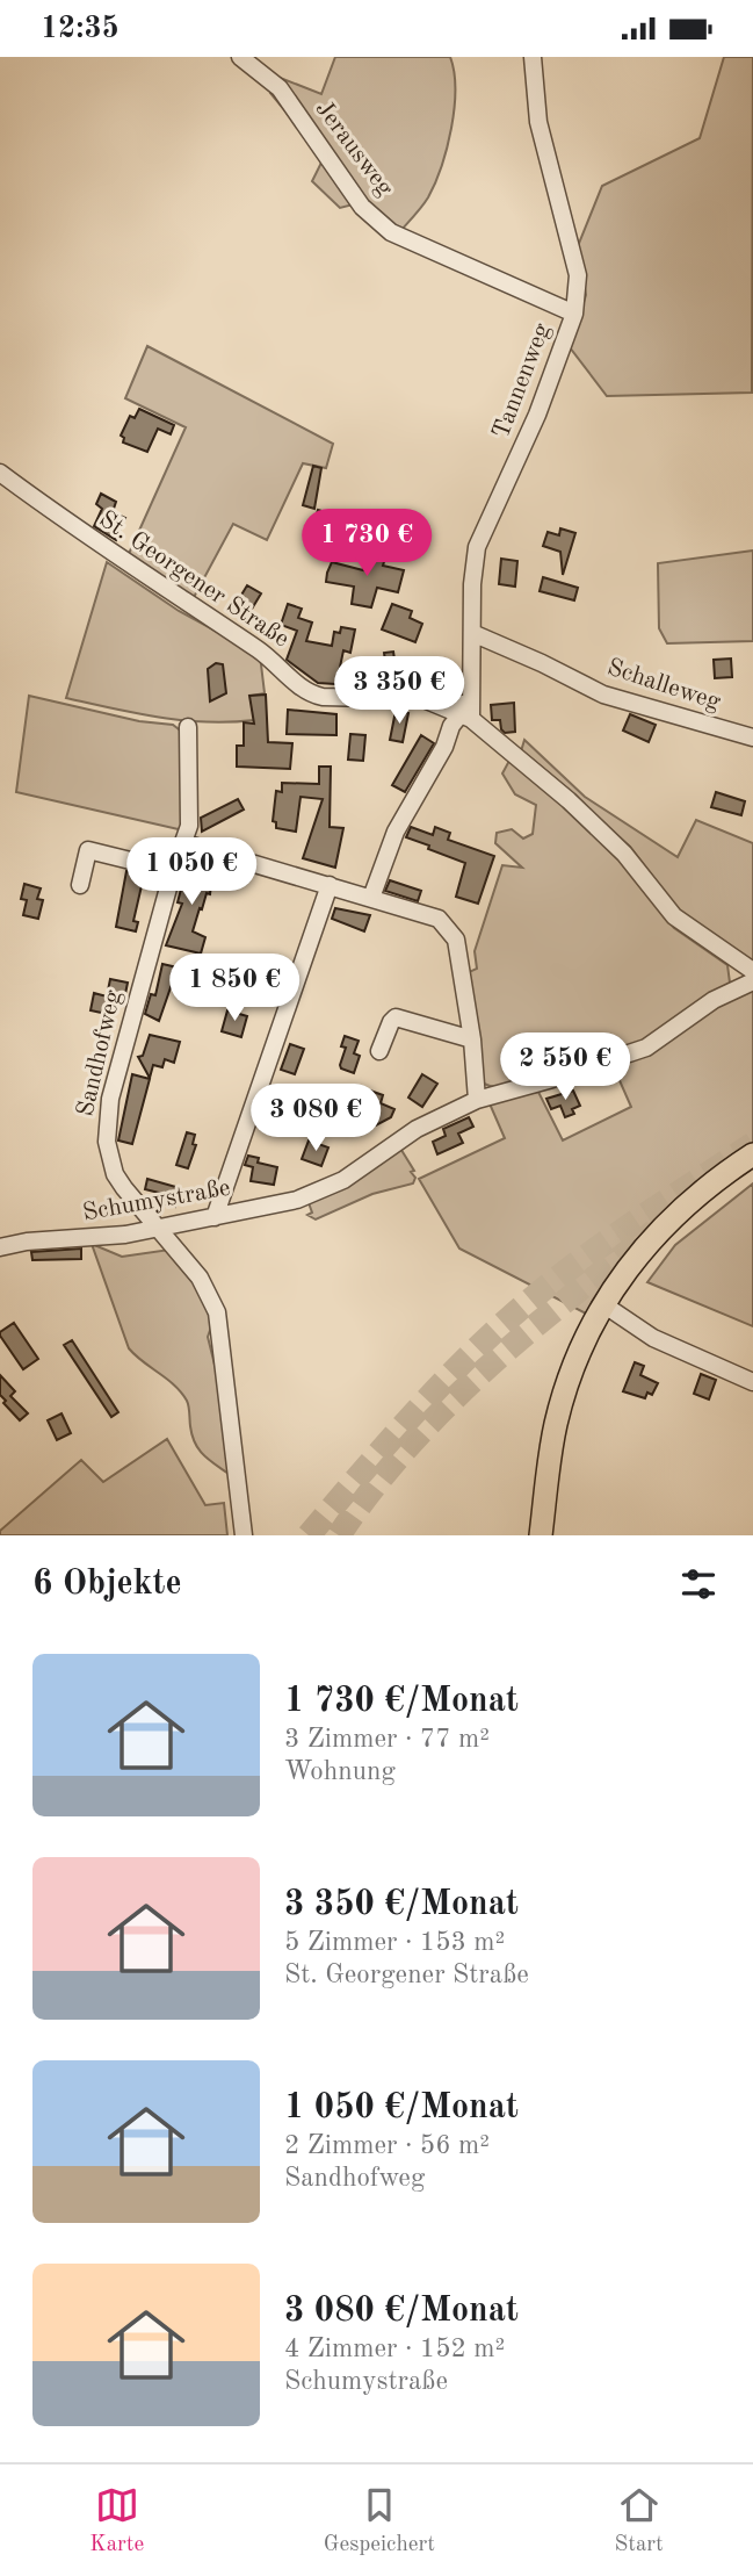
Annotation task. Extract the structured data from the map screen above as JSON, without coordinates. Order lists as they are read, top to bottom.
{
  "streets": {
    "street": [
      "Jerausweg",
      "Tannenweg",
      "St. Georgener Straße",
      "Schalleweg",
      "Sandhofweg",
      "Schumystraße"
    ]
  },
  "crossings": [
    ["Jerausweg", "Tannenweg"],
    ["Tannenweg", "St. Georgener Straße"],
    ["Tannenweg", "Schalleweg"],
    ["Sandhofweg", "Schumystraße"]
  ],
  "page": {
    "status": "12:35",
    "price": [
      "1 730 €",
      "3 350 €",
      "1 050 €",
      "1 850 €",
      "2 550 €",
      "3 080 €"
    ],
    "heading": "6 Objekte",
    "list": [
      {
        "name": "1 730 €/Monat",
        "note": "3 Zimmer · 77 m² · Wohnung"
      },
      {
        "name": "3 350 €/Monat",
        "note": "5 Zimmer · 153 m² · St. Georgener Straße"
      },
      {
        "name": "1 050 €/Monat",
        "note": "2 Zimmer · 56 m² · Sandhofweg"
      },
      {
        "name": "3 080 €/Monat",
        "note": "4 Zimmer · 152 m² · Schumystraße"
      }
    ],
    "tabs": ["Karte", "Gespeichert", "Start"]
  }
}
